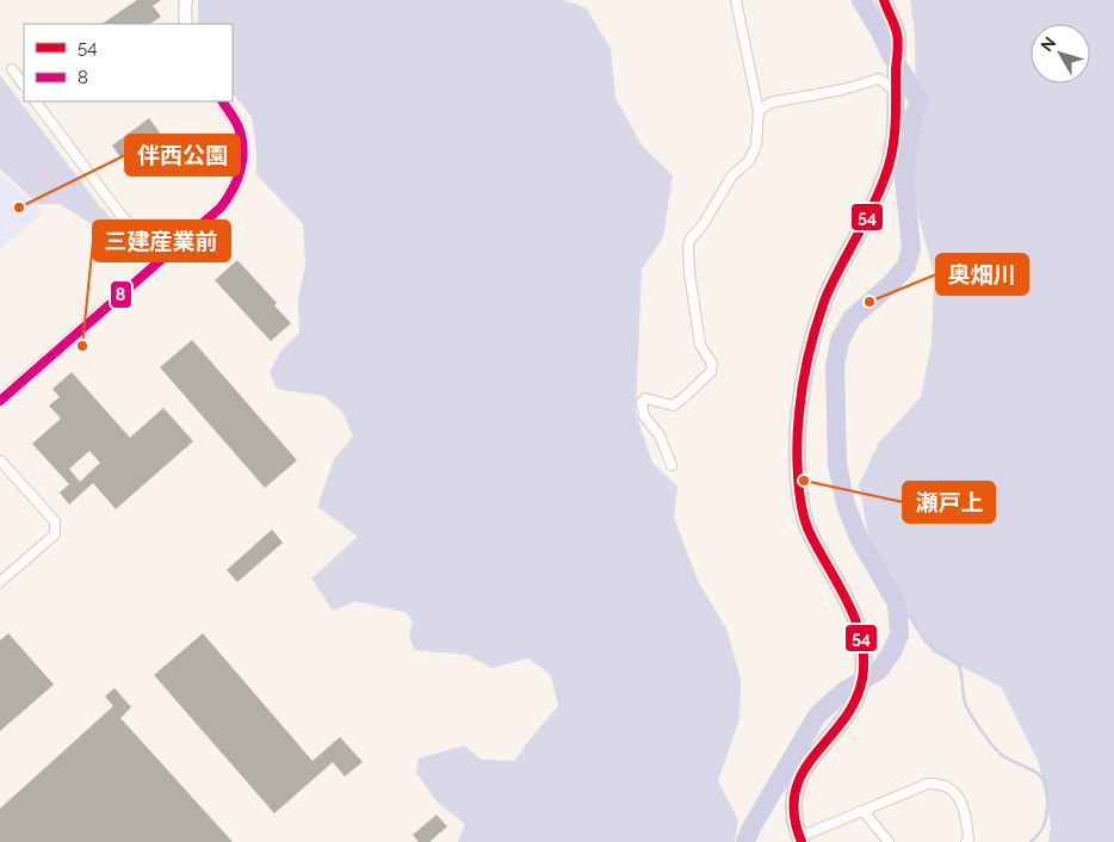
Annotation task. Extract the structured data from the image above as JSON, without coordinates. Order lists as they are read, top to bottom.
{
  "places": [
    "伴西公園",
    "奥畑川",
    "三建産業前",
    "瀬戸上"
  ],
  "lines": ["transit line 54", "transit line 8"],
  "legend": ["54", "8"],
  "north": "top left"
}
